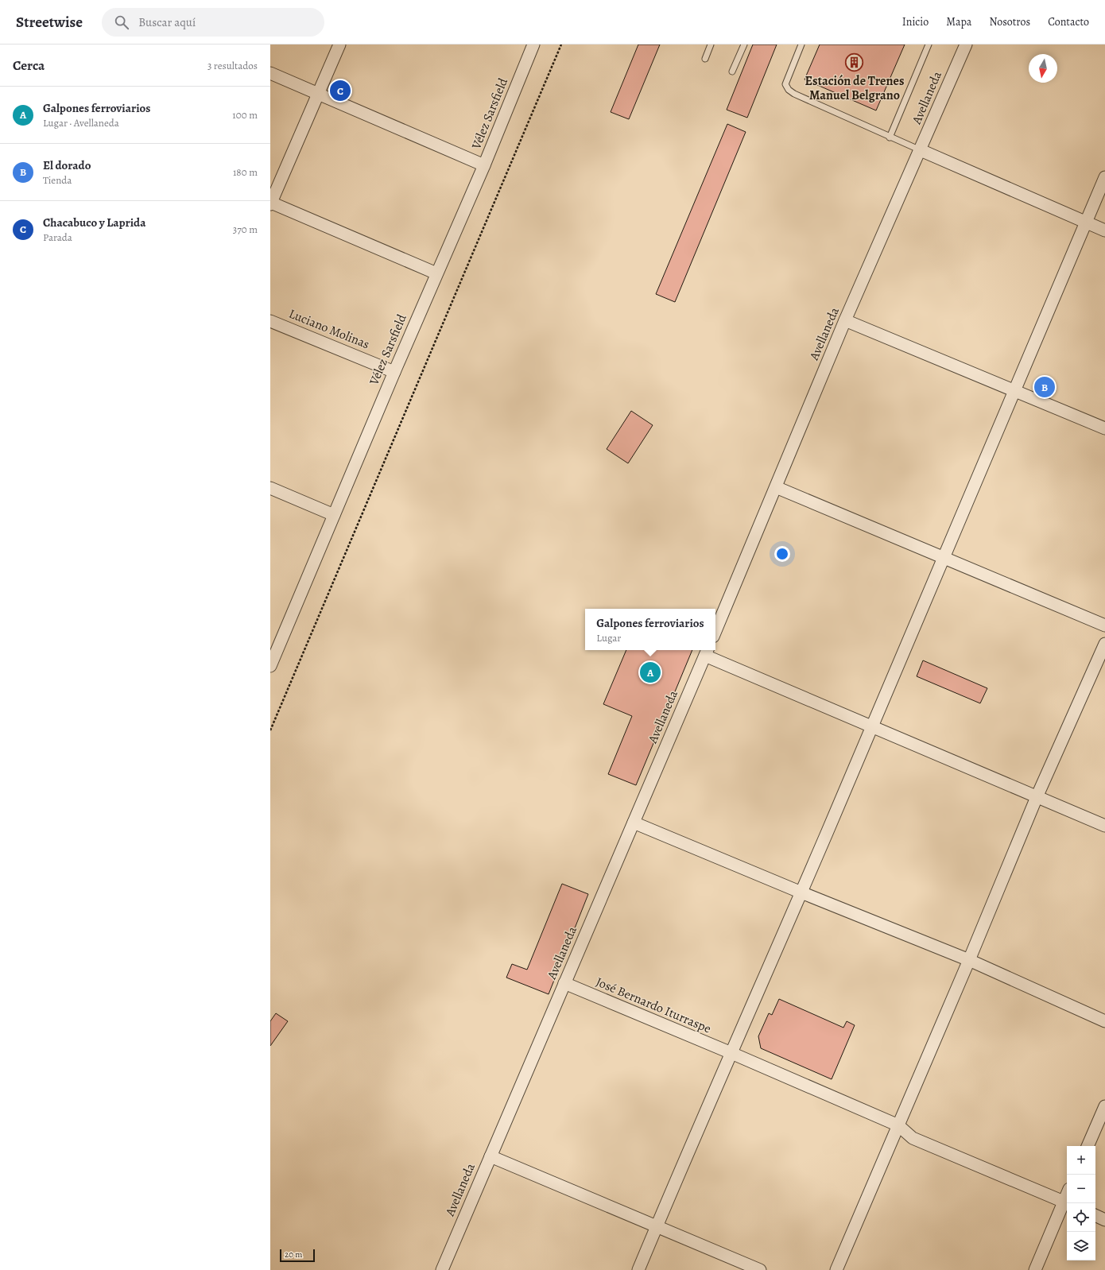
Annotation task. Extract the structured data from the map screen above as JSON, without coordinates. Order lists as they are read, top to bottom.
{
  "streets": {
    "street": [
      "Avellaneda",
      "Vélez Sarsfield",
      "Luciano Molinas",
      "José Bernardo Iturraspe"
    ]
  },
  "crossings": [
    ["Avellaneda", "José Bernardo Iturraspe"],
    ["Vélez Sarsfield", "Luciano Molinas"]
  ],
  "places": {
    "building": ["Estación de Trenes Manuel Belgrano"]
  },
  "scale_bar": "20 m",
  "north": "bottom",
  "page": {
    "header": "Streetwise",
    "search": "Buscar aquí",
    "nav": [
      "Inicio",
      "Mapa",
      "Nosotros",
      "Contacto"
    ],
    "heading": ["Cerca", "3 resultados"],
    "pins": ["C", "B", "A"],
    "list": [
      {
        "mark": "A",
        "name": "Galpones ferroviarios",
        "note": "Lugar · Avellaneda",
        "value": "100 m"
      },
      {
        "mark": "B",
        "name": "El dorado",
        "note": "Tienda",
        "value": "180 m"
      },
      {
        "mark": "C",
        "name": "Chacabuco y Laprida",
        "note": "Parada",
        "value": "370 m"
      }
    ],
    "popup": ["Galpones ferroviarios", "Lugar"],
    "map_buttons": ["+", "−"],
    "scale": "20 m"
  }
}
